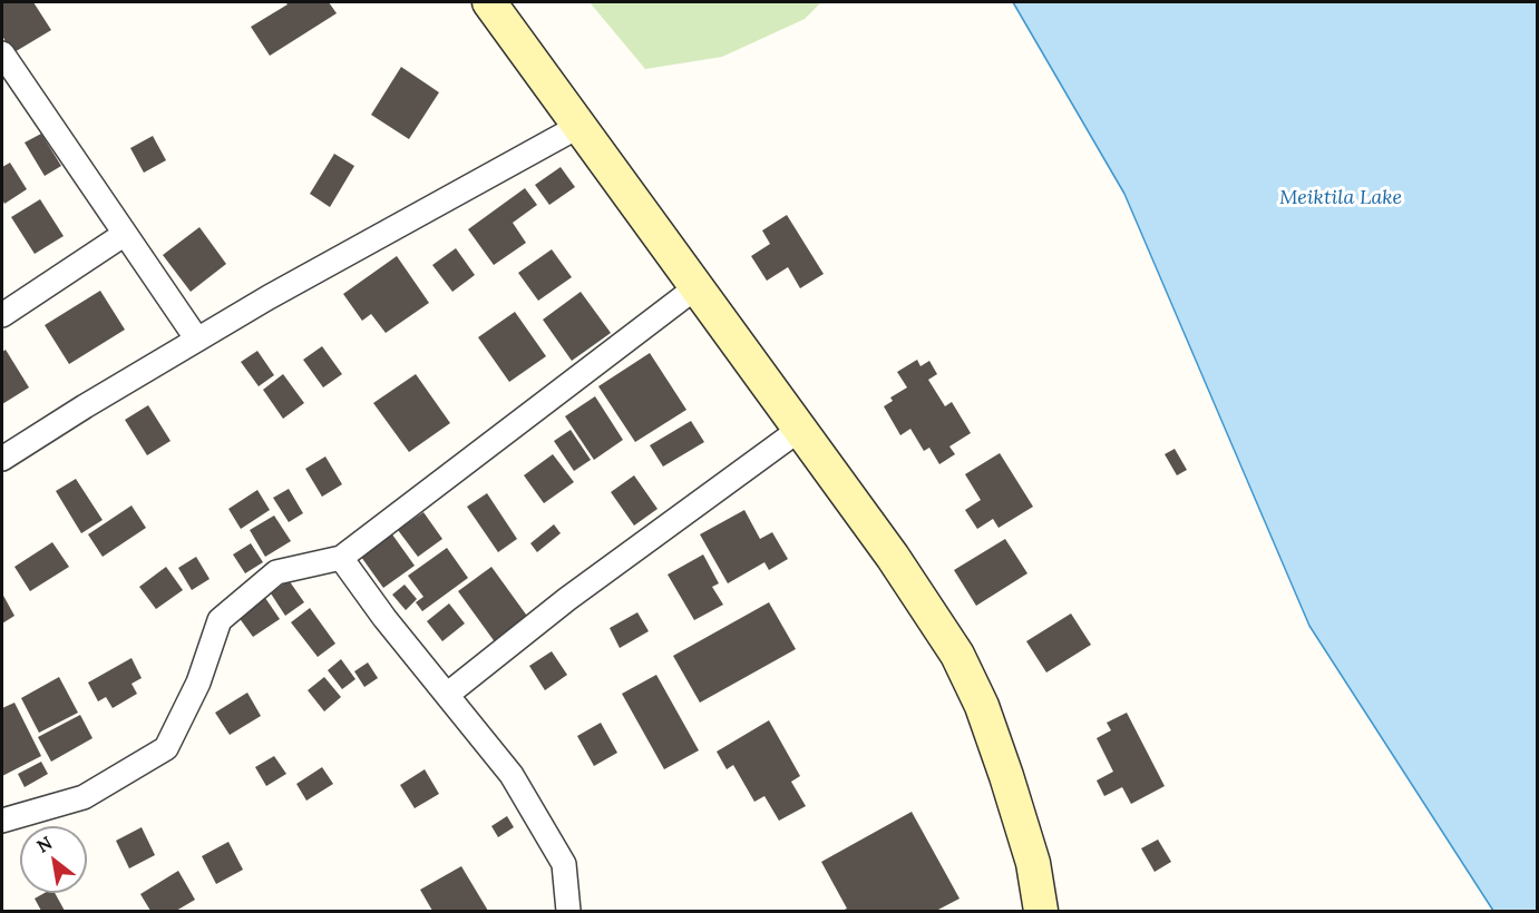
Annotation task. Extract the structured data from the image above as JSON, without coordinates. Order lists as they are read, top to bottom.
{
  "water": ["Meiktila Lake"],
  "north": "top left"
}
